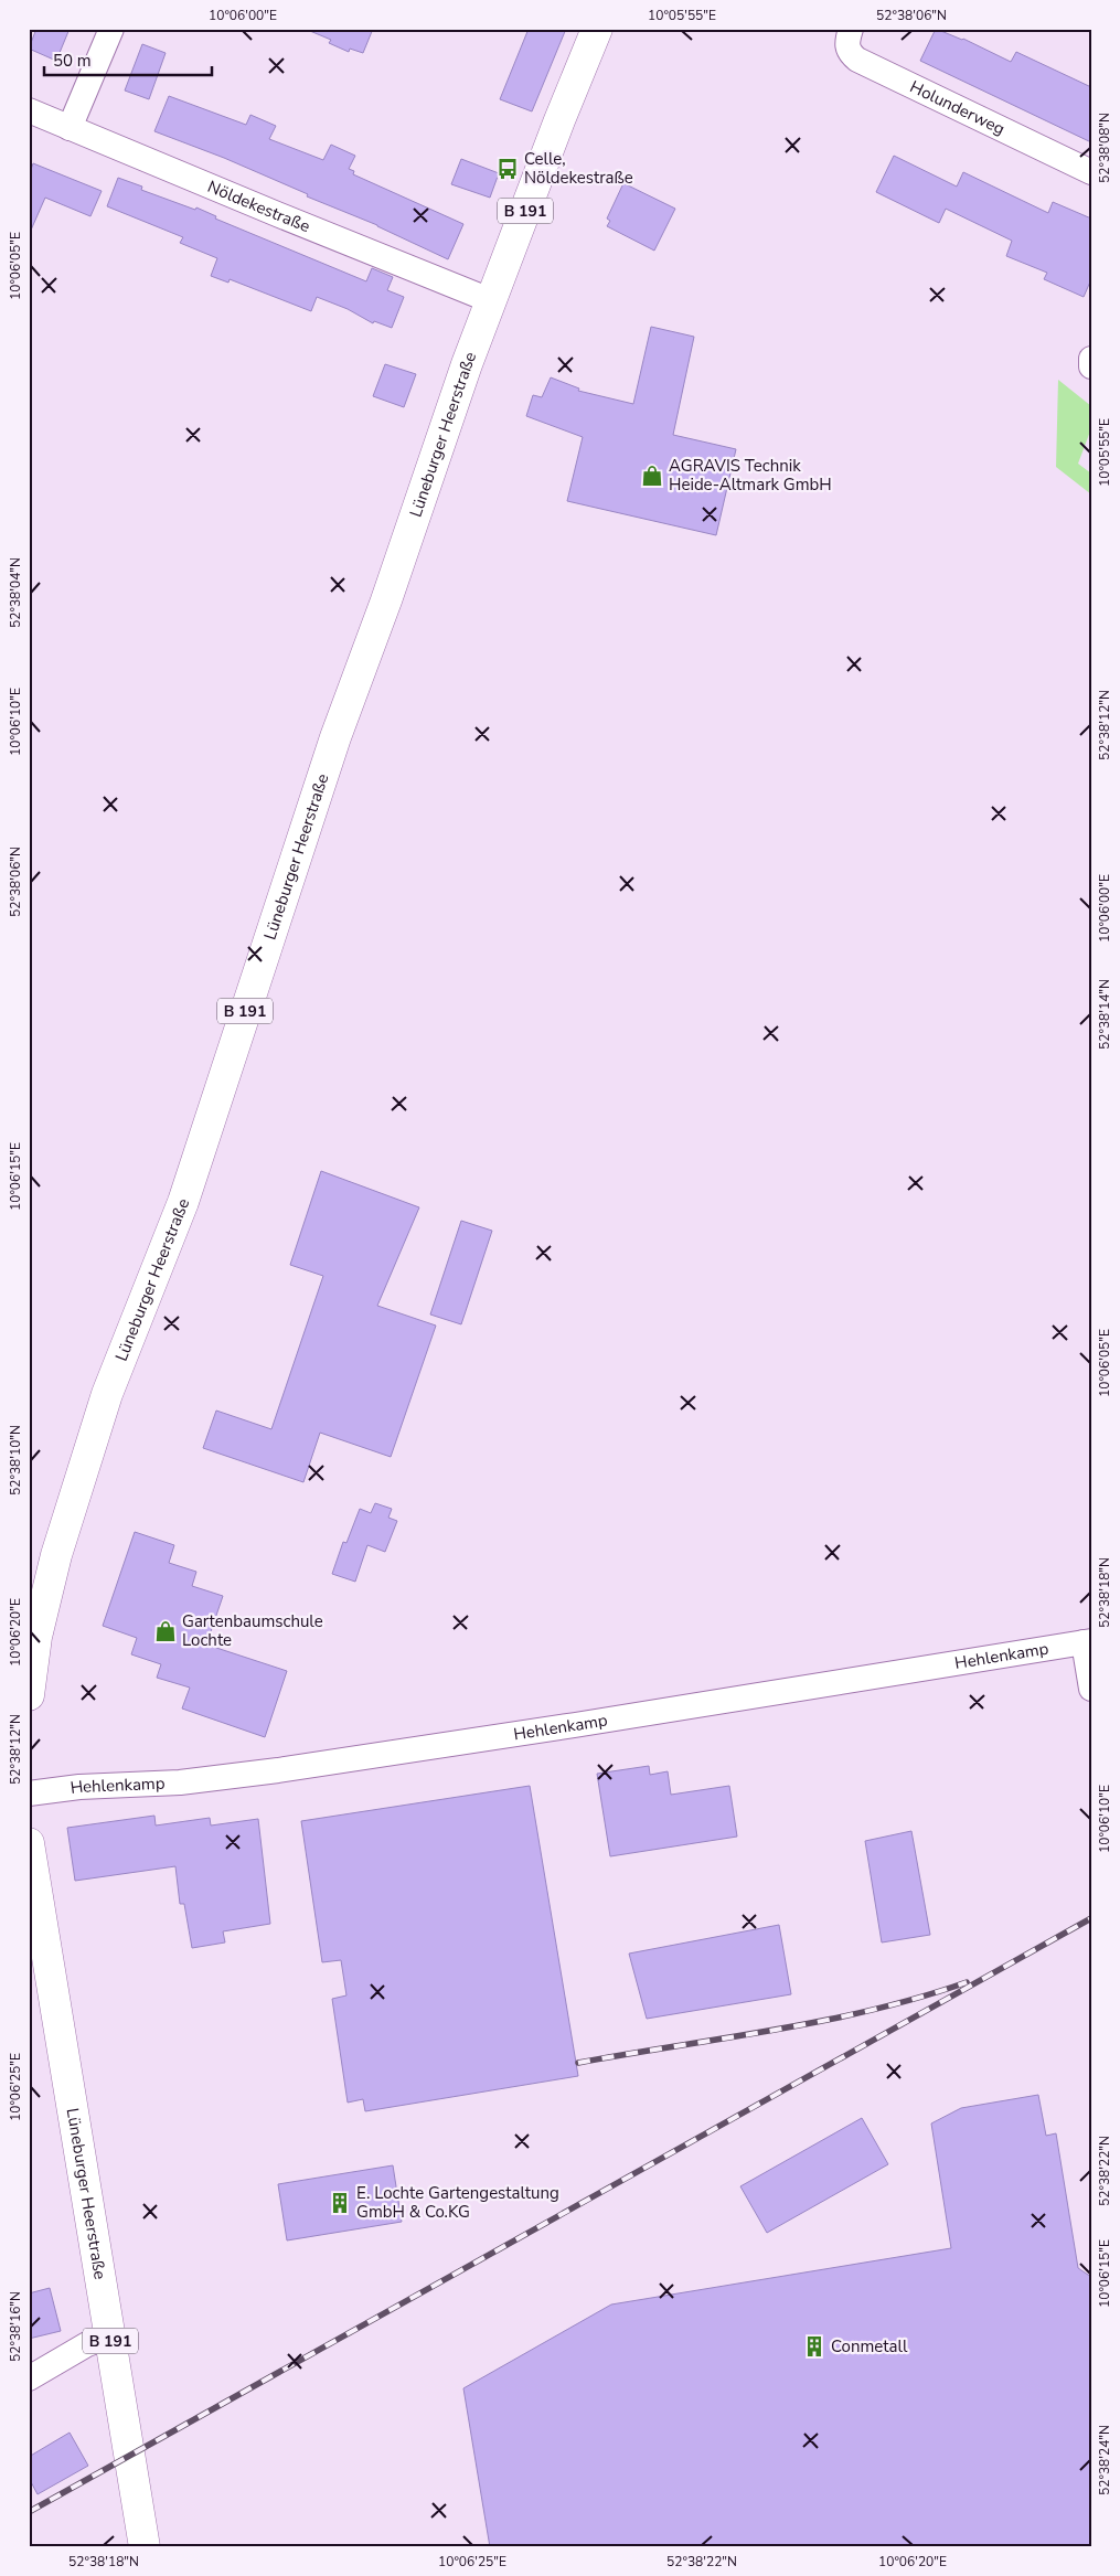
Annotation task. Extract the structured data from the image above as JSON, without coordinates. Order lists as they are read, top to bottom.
{
  "streets": {
    "main road": ["B 191", "Lüneburger Heerstraße"],
    "street": ["Holunderweg", "Nöldekestraße", "Hehlenkamp"]
  },
  "crossings": [
    ["Nöldekestraße", "Lüneburger Heerstraße"]
  ],
  "places": {
    "bus stop": ["Celle, Nöldekestraße"],
    "shop": ["AGRAVIS Technik Heide-Altmark GmbH", "Gartenbaumschule Lochte"],
    "building": ["E. Lochte Gartengestaltung GmbH & Co.KG", "Conmetall"]
  },
  "scale_bar": "50 m",
  "coordinates": [
    "10°06'00\"E",
    "10°05'55\"E",
    "52°38'06\"N",
    "52°38'08\"N",
    "10°06'05\"E",
    "52°38'04\"N",
    "10°06'10\"E",
    "52°38'12\"N",
    "52°38'14\"N",
    "10°06'15\"E",
    "52°38'10\"N",
    "52°38'18\"N",
    "10°06'20\"E",
    "10°06'25\"E",
    "52°38'22\"N",
    "52°38'16\"N",
    "52°38'24\"N"
  ]
}
